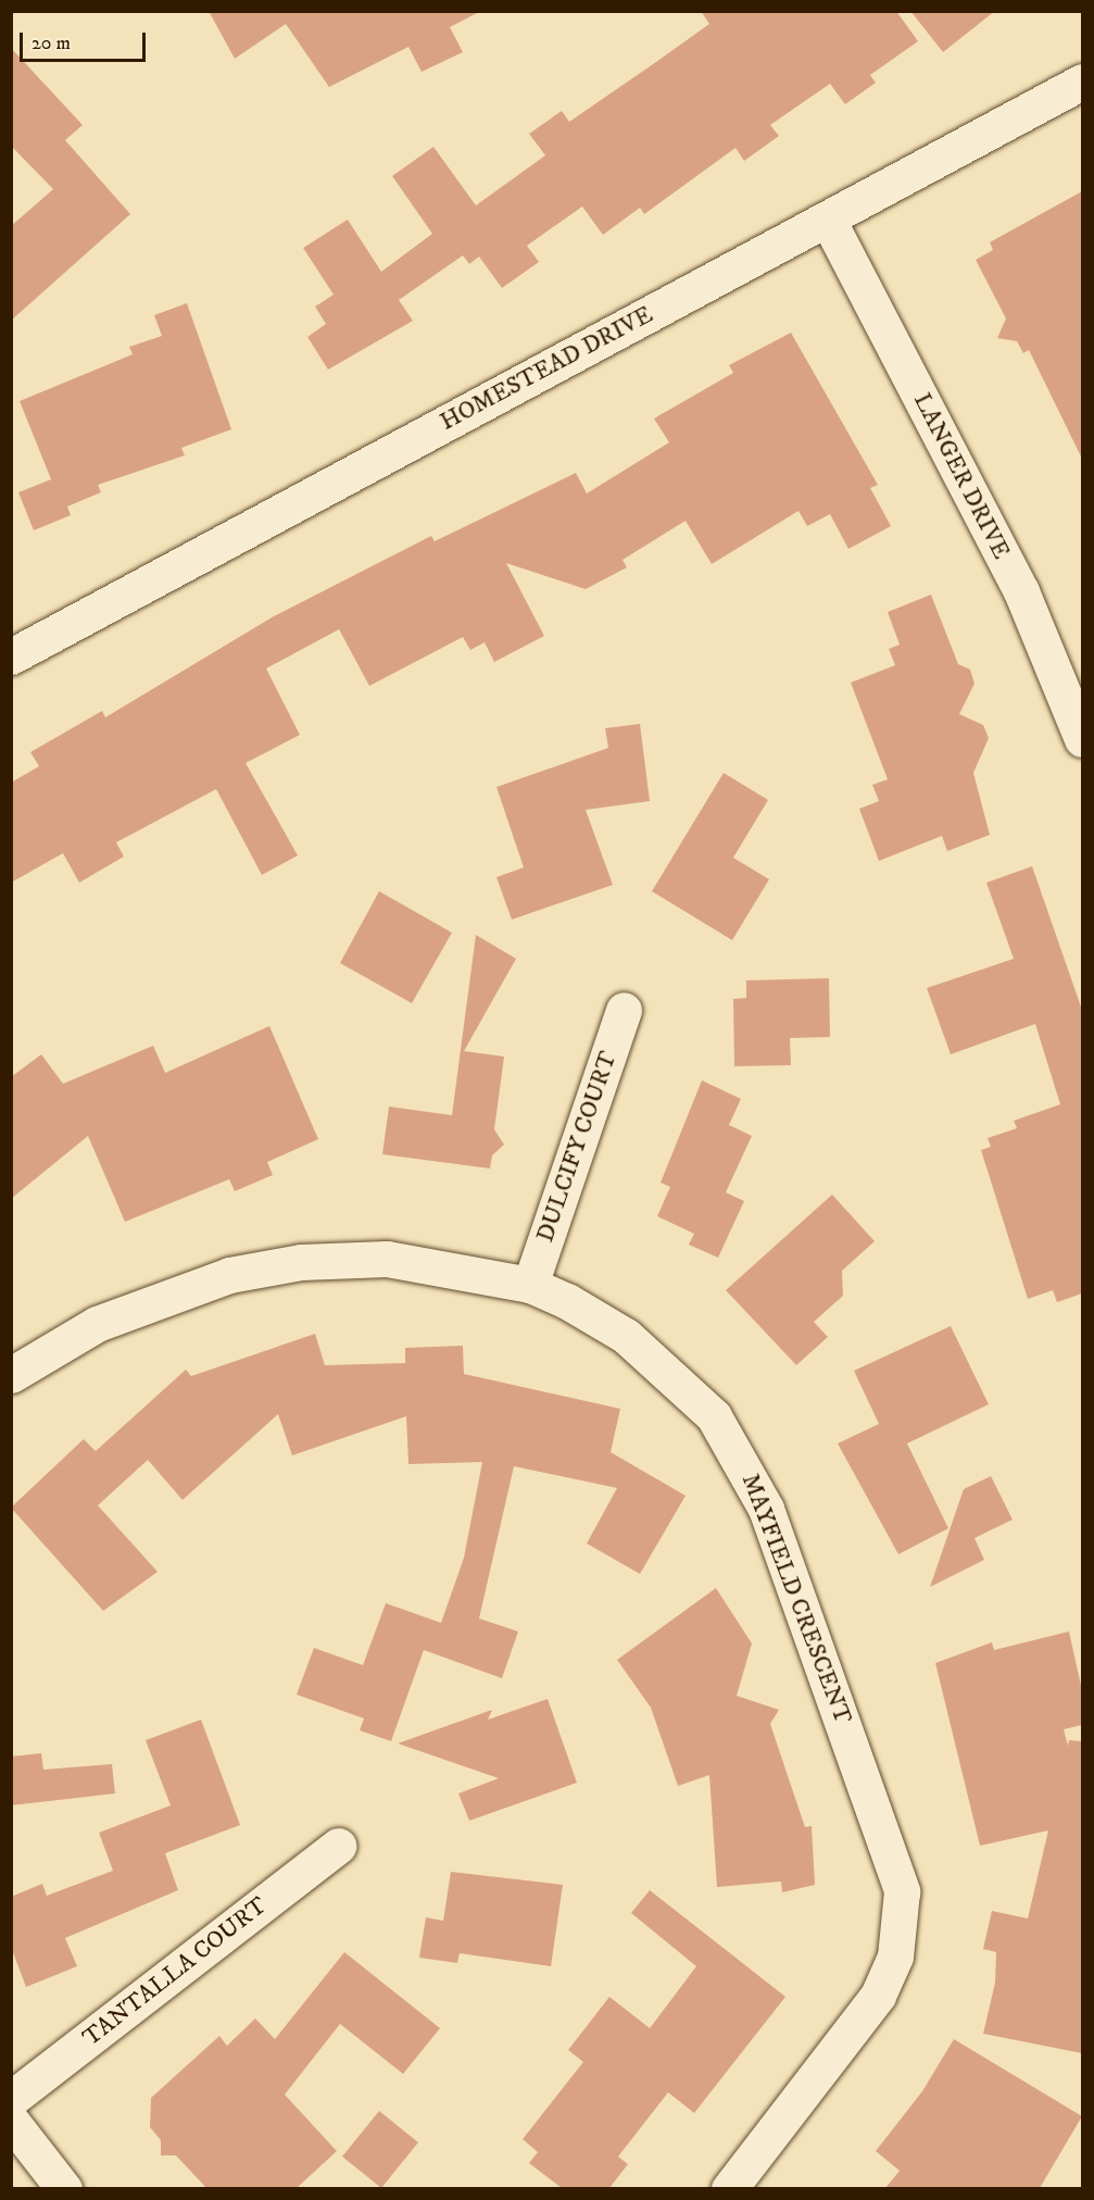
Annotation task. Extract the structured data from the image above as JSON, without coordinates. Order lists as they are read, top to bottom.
{
  "streets": {
    "street": [
      "HOMESTEAD DRIVE",
      "LANGER DRIVE",
      "DULCIFY COURT",
      "MAYFIELD CRESCENT",
      "TANTALLA COURT"
    ]
  },
  "crossings": [
    ["HOMESTEAD DRIVE", "LANGER DRIVE"],
    ["DULCIFY COURT", "MAYFIELD CRESCENT"]
  ],
  "scale_bar": "20 m"
}
